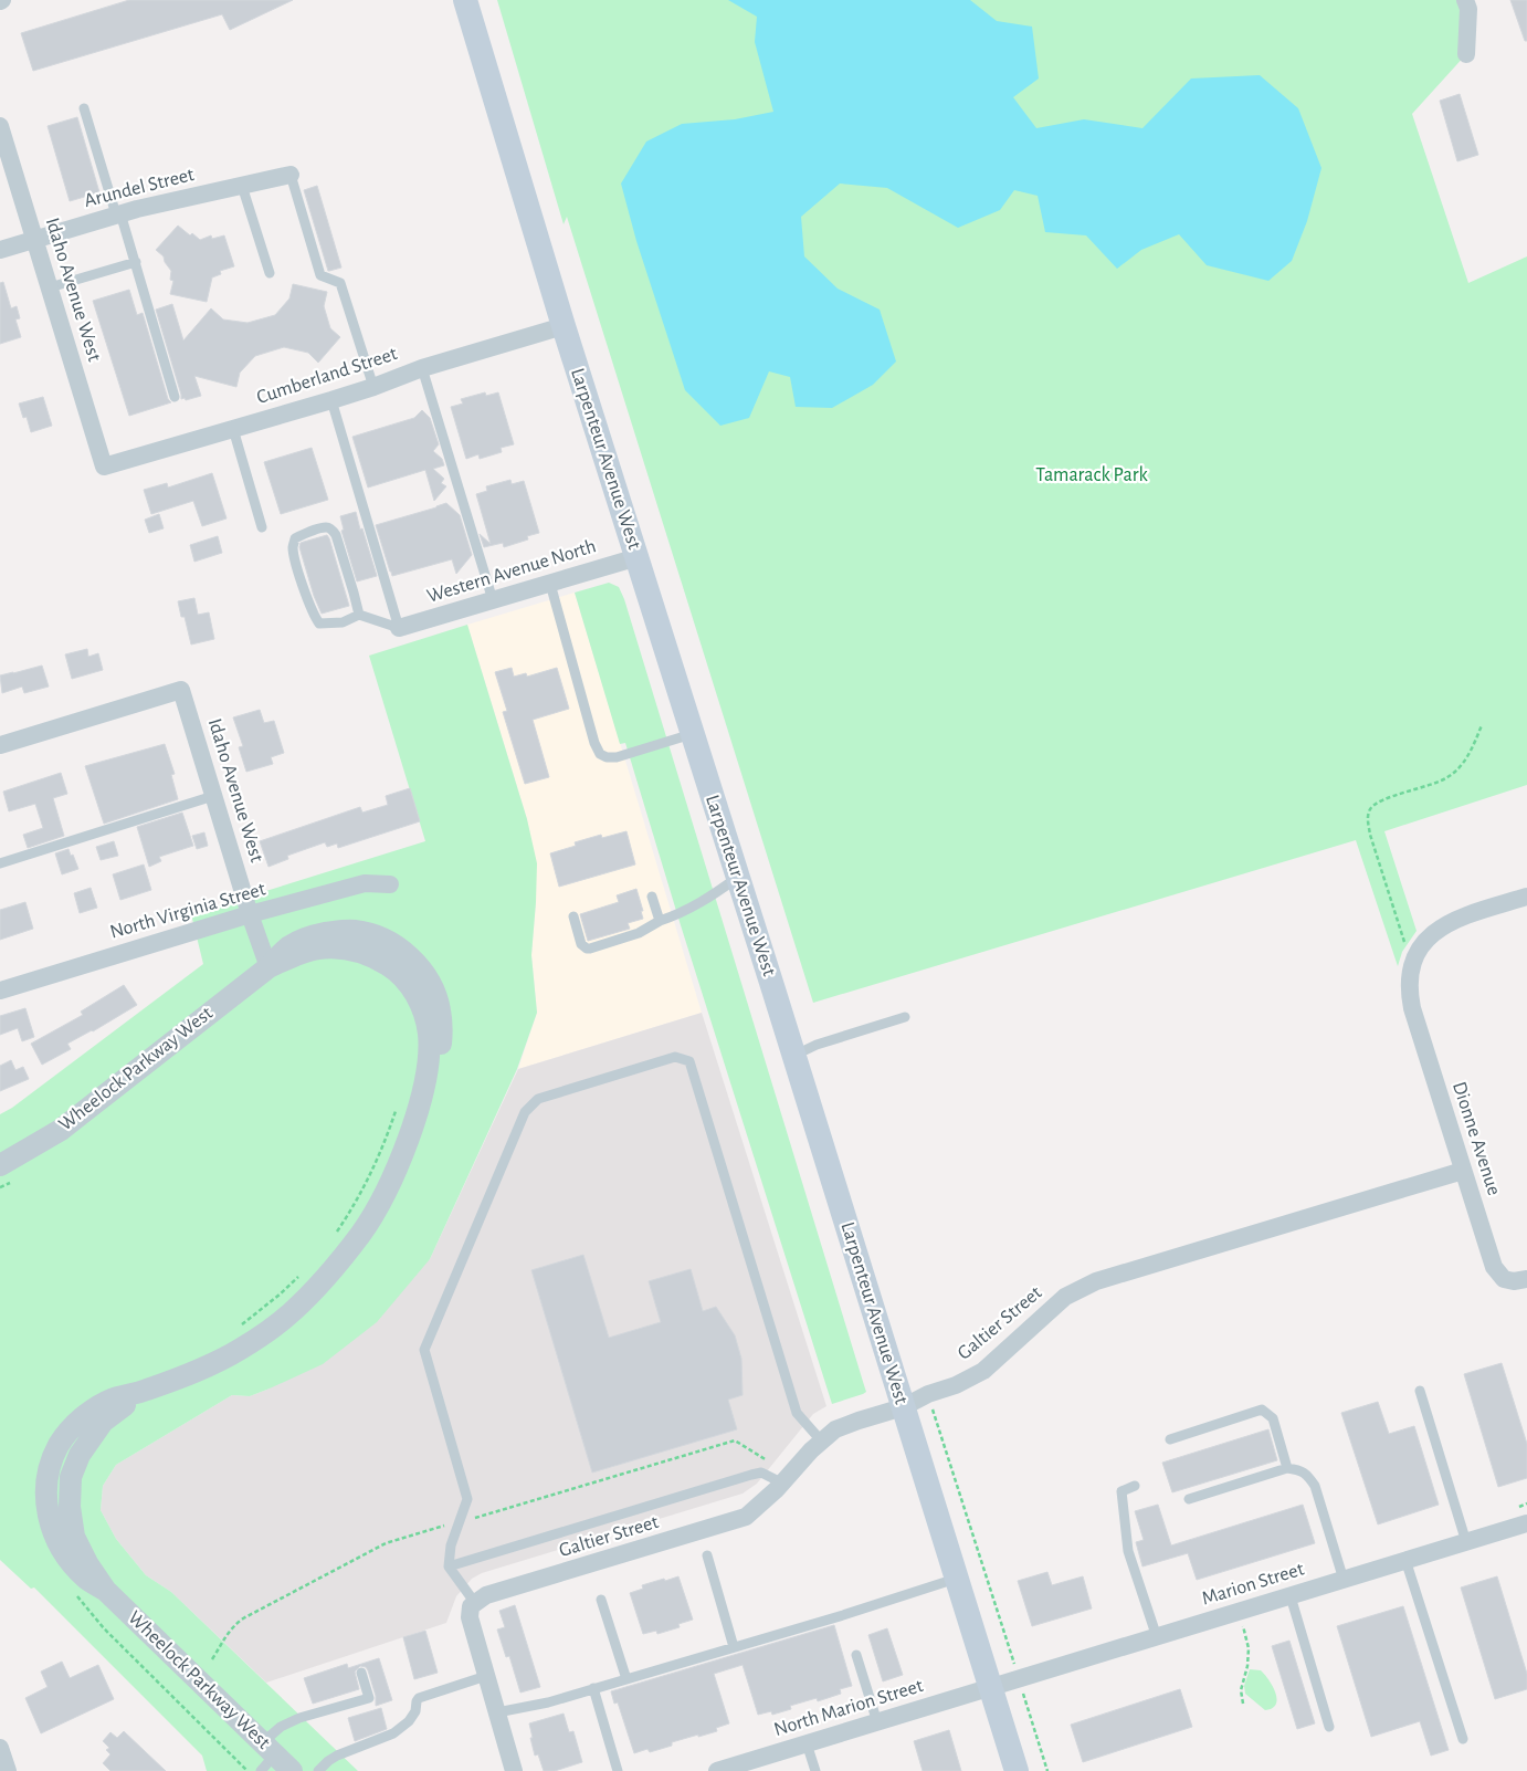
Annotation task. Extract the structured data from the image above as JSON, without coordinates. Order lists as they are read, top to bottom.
{
  "streets": {
    "main road": ["Larpenteur Avenue West"],
    "street": [
      "Arundel Street",
      "Idaho Avenue West",
      "Cumberland Street",
      "Western Avenue North",
      "North Virginia Street",
      "Wheelock Parkway West",
      "Dionne Avenue",
      "Galtier Street",
      "Marion Street",
      "North Marion Street"
    ]
  },
  "crossings": [
    ["Arundel Street", "Idaho Avenue West"],
    ["Idaho Avenue West", "Cumberland Street"],
    ["Idaho Avenue West", "North Virginia Street"],
    ["Idaho Avenue West", "Wheelock Parkway West"],
    ["Cumberland Street", "Larpenteur Avenue West"],
    ["Larpenteur Avenue West", "Western Avenue North"],
    ["Larpenteur Avenue West", "Galtier Street"],
    ["Larpenteur Avenue West", "Marion Street"],
    ["Larpenteur Avenue West", "North Marion Street"],
    ["Dionne Avenue", "Galtier Street"],
    ["Marion Street", "North Marion Street"]
  ],
  "parks": ["Tamarack Park"]
}
